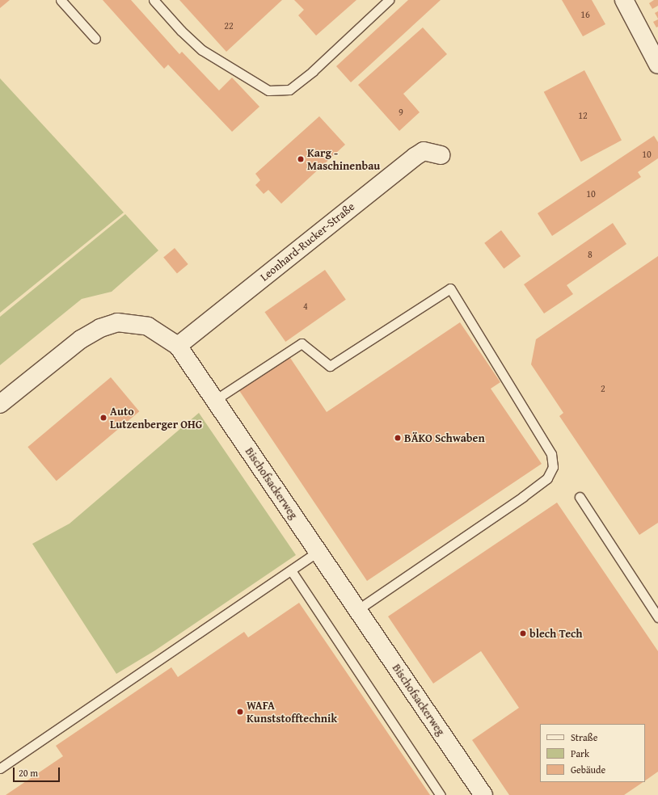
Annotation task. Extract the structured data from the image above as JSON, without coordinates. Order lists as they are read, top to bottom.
{
  "streets": {
    "street": ["Leonhard-Rucker-Straße", "Bischofsackerweg"]
  },
  "crossings": [
    ["Leonhard-Rucker-Straße", "Bischofsackerweg"]
  ],
  "places": [
    "Karg - Maschinenbau",
    "Auto Lutzenberger OHG",
    "BÄKO Schwaben",
    "blech Tech",
    "WAFA Kunststofftechnik"
  ],
  "house_numbers": [
    "16",
    "22",
    "9",
    "12",
    "10",
    "10",
    "8",
    "4",
    "2"
  ],
  "legend": ["Straße", "Park", "Gebäude"],
  "scale_bar": "20 m"
}
